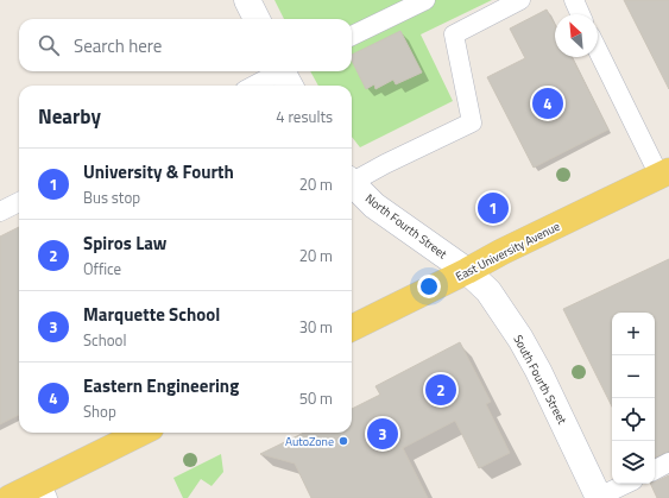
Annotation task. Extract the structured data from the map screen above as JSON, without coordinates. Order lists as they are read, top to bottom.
{
  "streets": {
    "main road": ["East University Avenue"],
    "street": ["North Fourth Street", "South Fourth Street"]
  },
  "crossings": [
    ["North Fourth Street", "East University Avenue"],
    ["North Fourth Street", "South Fourth Street"],
    ["East University Avenue", "South Fourth Street"]
  ],
  "places": ["AutoZone"],
  "north": "top left",
  "page": {
    "search": "Search here",
    "pins": [
      "4",
      "1",
      "2",
      "3"
    ],
    "heading": ["Nearby", "4 results"],
    "list": [
      {
        "mark": "1",
        "name": "University & Fourth",
        "note": "Bus stop",
        "value": "20 m"
      },
      {
        "mark": "2",
        "name": "Spiros Law",
        "note": "Office",
        "value": "20 m"
      },
      {
        "mark": "3",
        "name": "Marquette School",
        "note": "School",
        "value": "30 m"
      },
      {
        "mark": "4",
        "name": "Eastern Engineering",
        "note": "Shop",
        "value": "50 m"
      }
    ],
    "map_buttons": ["+", "−"]
  }
}
